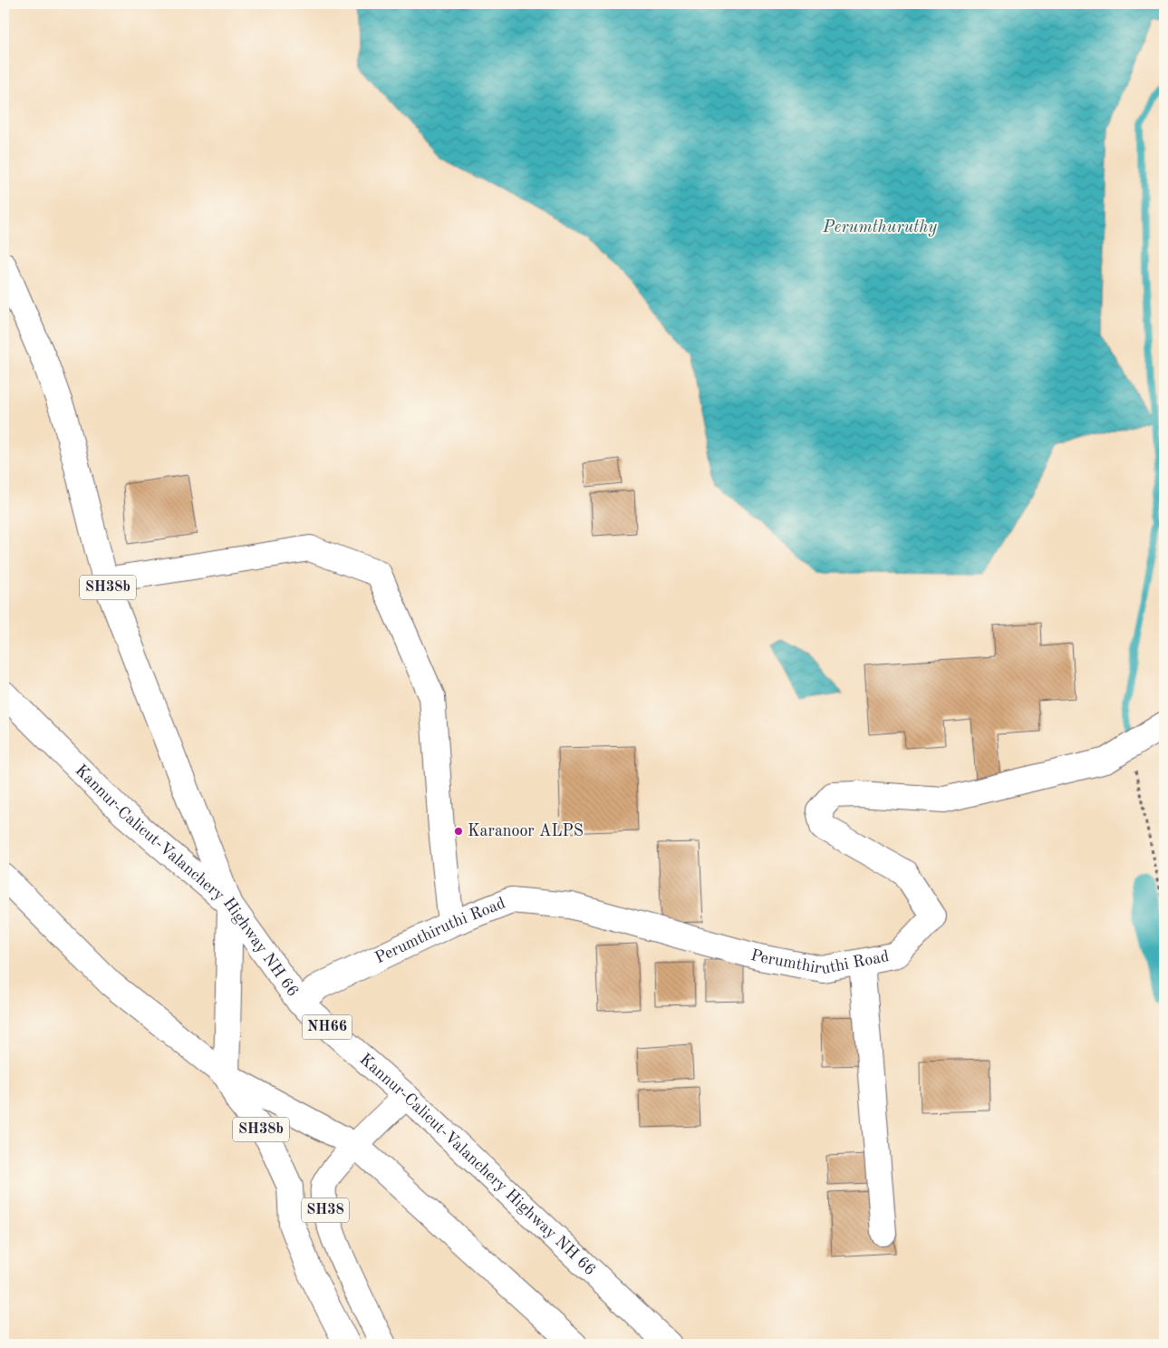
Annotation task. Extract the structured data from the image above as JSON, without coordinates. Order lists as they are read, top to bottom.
{
  "streets": {
    "main road": [
      "SH38b",
      "Kannur-Calicut-Valanchery Highway NH 66",
      "Perumthiruthi Road",
      "NH66",
      "SH38"
    ]
  },
  "crossings": [
    ["SH38b", "Kannur-Calicut-Valanchery Highway NH 66"],
    ["Kannur-Calicut-Valanchery Highway NH 66", "Perumthiruthi Road"],
    ["Kannur-Calicut-Valanchery Highway NH 66", "SH38"]
  ],
  "water": ["Perumthuruthy"],
  "places": ["Karanoor ALPS"]
}
